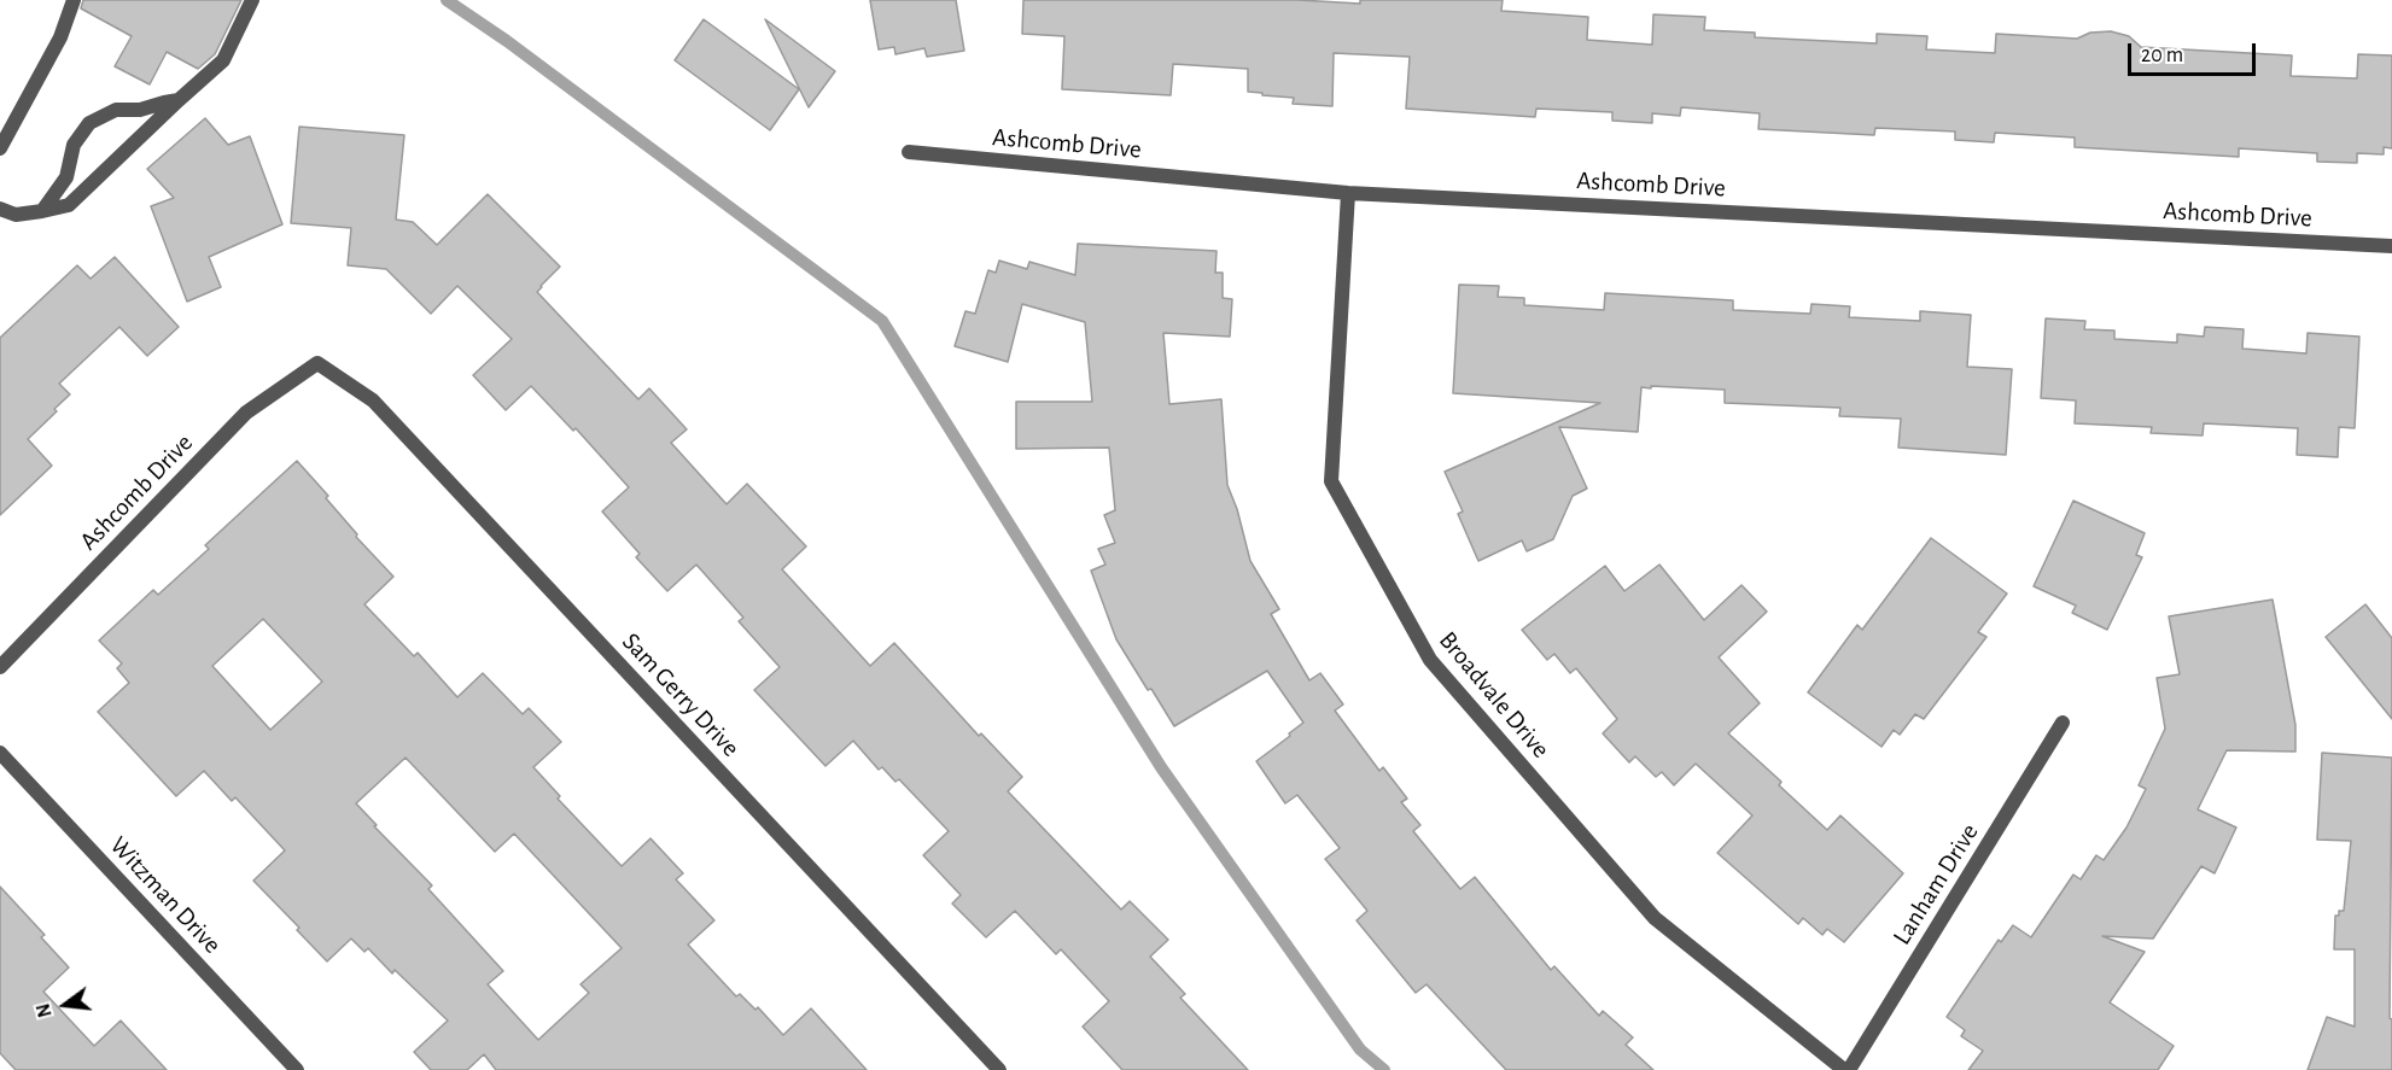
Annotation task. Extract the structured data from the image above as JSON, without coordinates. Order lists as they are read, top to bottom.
{
  "streets": {
    "street": [
      "Ashcomb Drive",
      "Sam Gerry Drive",
      "Broadvale Drive",
      "Lanham Drive",
      "Witzman Drive"
    ]
  },
  "crossings": [
    ["Ashcomb Drive", "Sam Gerry Drive"],
    ["Ashcomb Drive", "Broadvale Drive"],
    ["Broadvale Drive", "Lanham Drive"]
  ],
  "scale_bar": "20 m",
  "north": "left"
}
